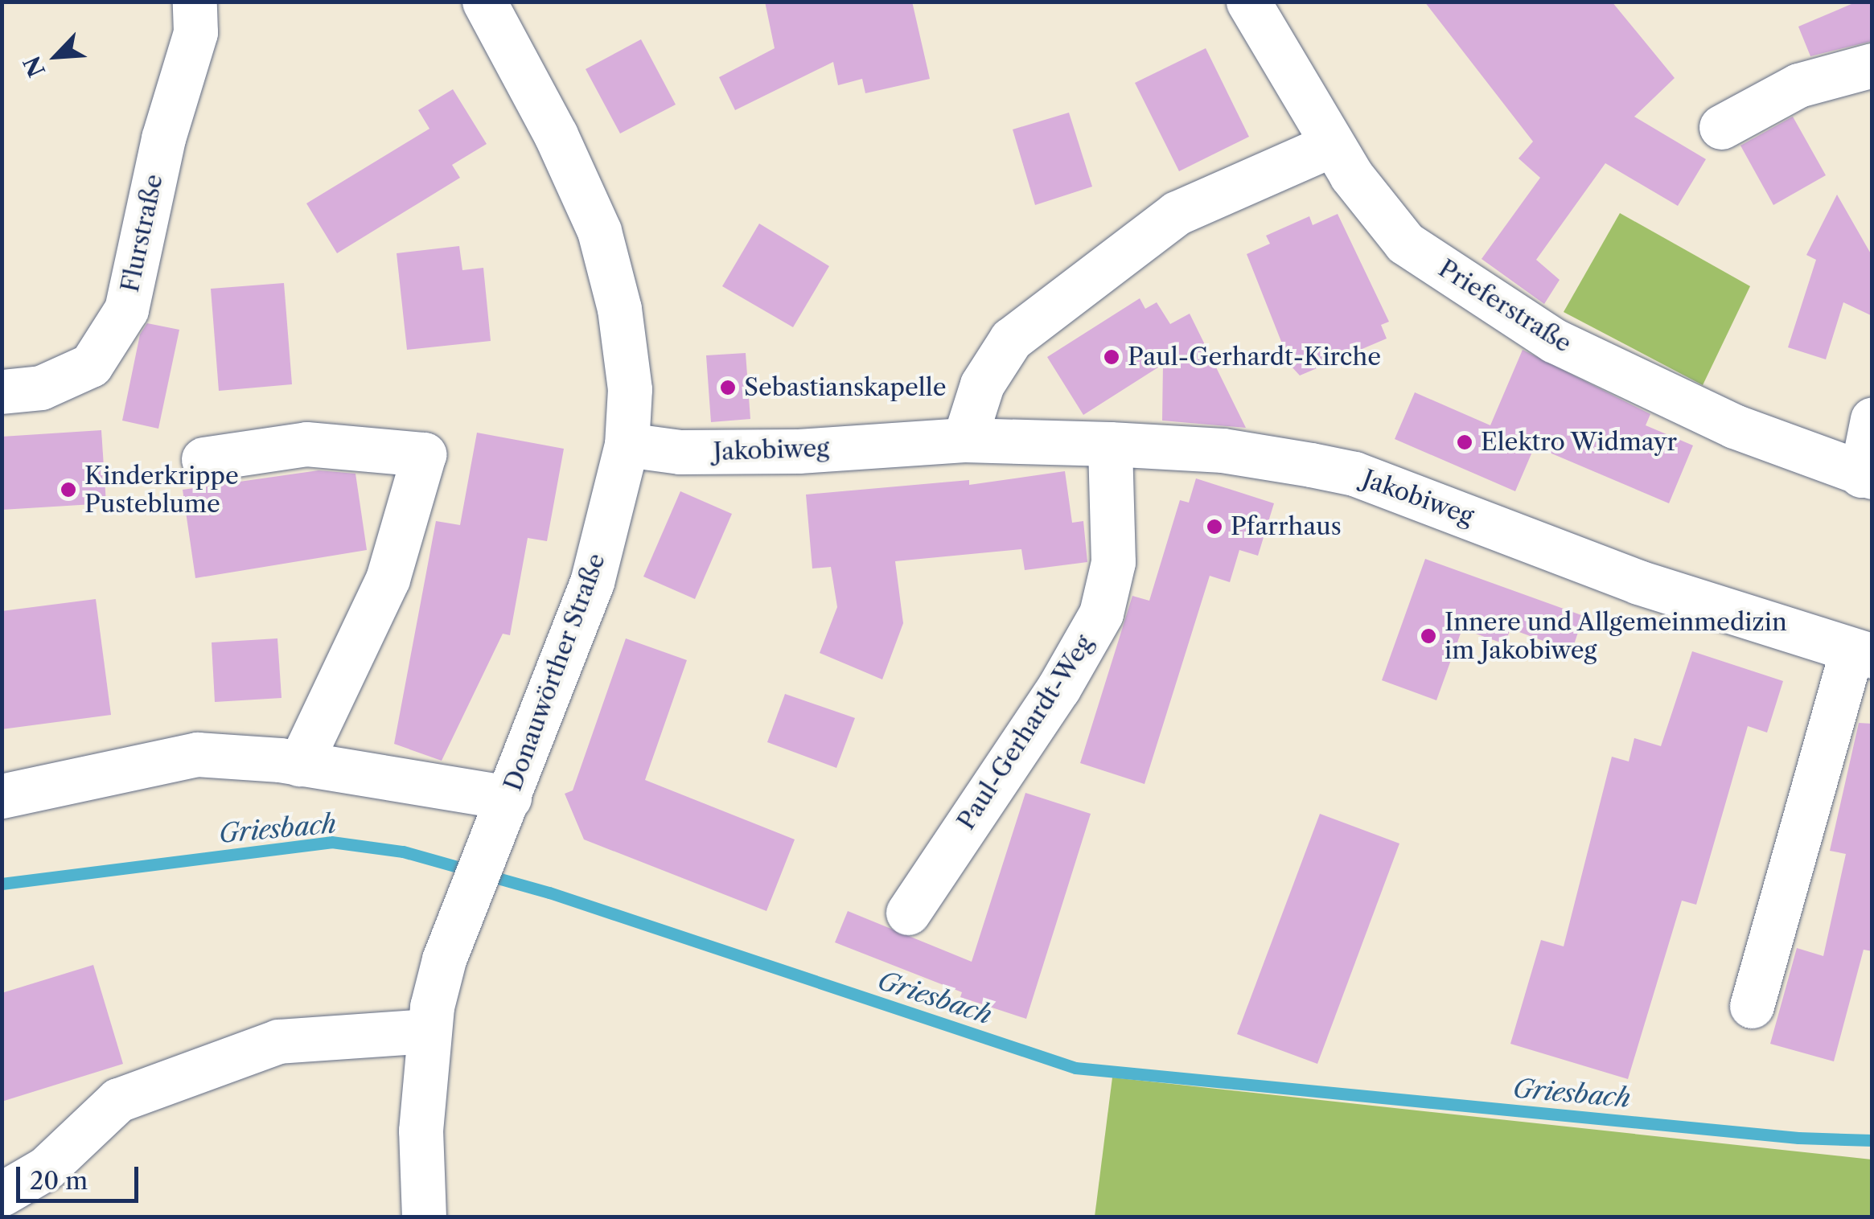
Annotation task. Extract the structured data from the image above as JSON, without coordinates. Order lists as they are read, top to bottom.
{
  "streets": {
    "street": [
      "Flurstraße",
      "Prieferstraße",
      "Jakobiweg",
      "Donauwörther Straße",
      "Paul-Gerhardt-Weg"
    ]
  },
  "crossings": [
    ["Jakobiweg", "Donauwörther Straße"],
    ["Jakobiweg", "Paul-Gerhardt-Weg"]
  ],
  "water": ["Griesbach"],
  "places": [
    "Paul-Gerhardt-Kirche",
    "Sebastianskapelle",
    "Elektro Widmayr",
    "Kinderkrippe Pusteblume",
    "Pfarrhaus",
    "Innere und Allgemeinmedizin im Jakobiweg"
  ],
  "scale_bar": "20 m",
  "north": "bottom left"
}
